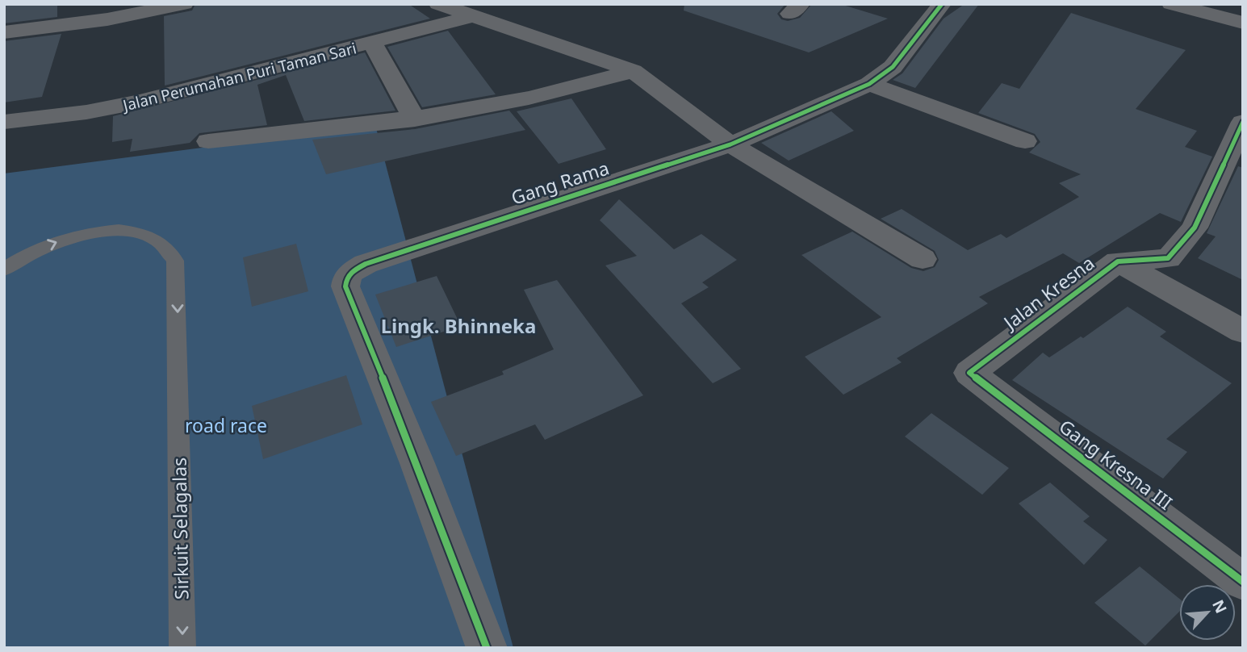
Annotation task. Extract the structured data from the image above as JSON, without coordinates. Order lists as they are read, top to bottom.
{
  "streets": {
    "street": [
      "Jalan Perumahan Puri Taman Sari",
      "Gang Rama",
      "Jalan Kresna",
      "Gang Kresna III"
    ],
    "lane": ["Sirkuit Selagalas"]
  },
  "crossings": [
    ["Jalan Kresna", "Gang Kresna III"]
  ],
  "districts": ["Lingk. Bhinneka"],
  "parks": ["road race"],
  "north": "top right"
}
